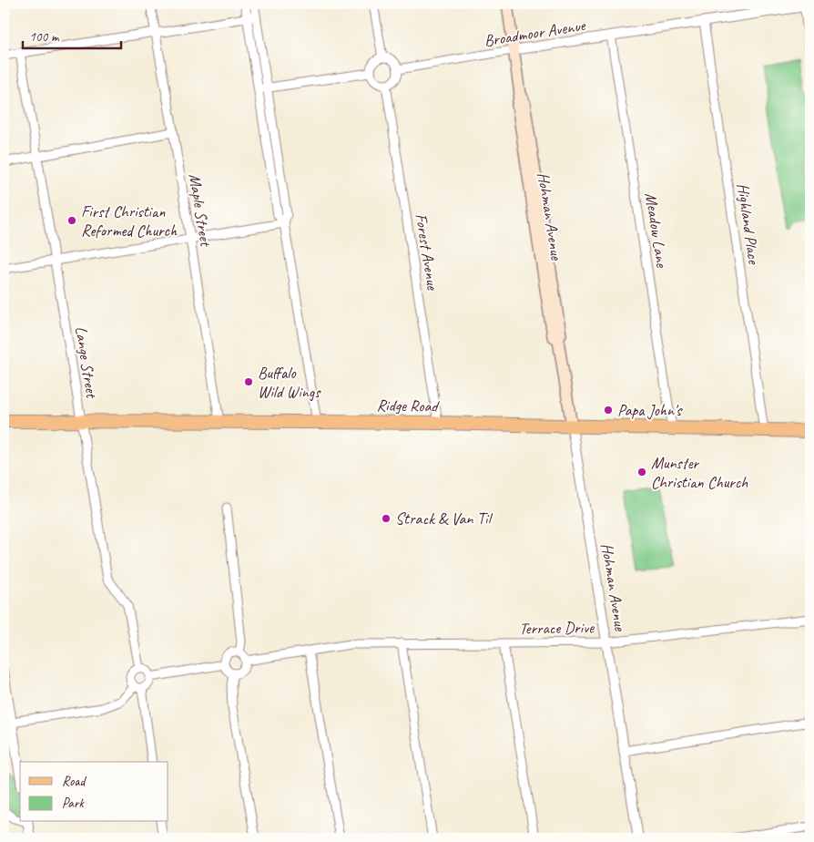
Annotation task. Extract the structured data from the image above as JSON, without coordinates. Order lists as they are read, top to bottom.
{
  "streets": {
    "main road": ["Hohman Avenue", "Ridge Road"],
    "street": [
      "Broadmoor Avenue",
      "Maple Street",
      "Highland Place",
      "Meadow Lane",
      "Forest Avenue",
      "Lange Street",
      "Terrace Drive"
    ]
  },
  "crossings": [
    ["Broadmoor Avenue", "Hohman Avenue"],
    ["Broadmoor Avenue", "Highland Place"],
    ["Broadmoor Avenue", "Meadow Lane"],
    ["Broadmoor Avenue", "Forest Avenue"],
    ["Maple Street", "Ridge Road"],
    ["Hohman Avenue", "Ridge Road"],
    ["Hohman Avenue", "Terrace Drive"],
    ["Highland Place", "Ridge Road"],
    ["Meadow Lane", "Ridge Road"],
    ["Forest Avenue", "Ridge Road"],
    ["Lange Street", "Ridge Road"]
  ],
  "places": [
    "First Christian Reformed Church",
    "Buffalo Wild Wings",
    "Papa John's",
    "Munster Christian Church",
    "Strack & Van Til"
  ],
  "legend": ["Road", "Park"],
  "scale_bar": "100 m"
}
